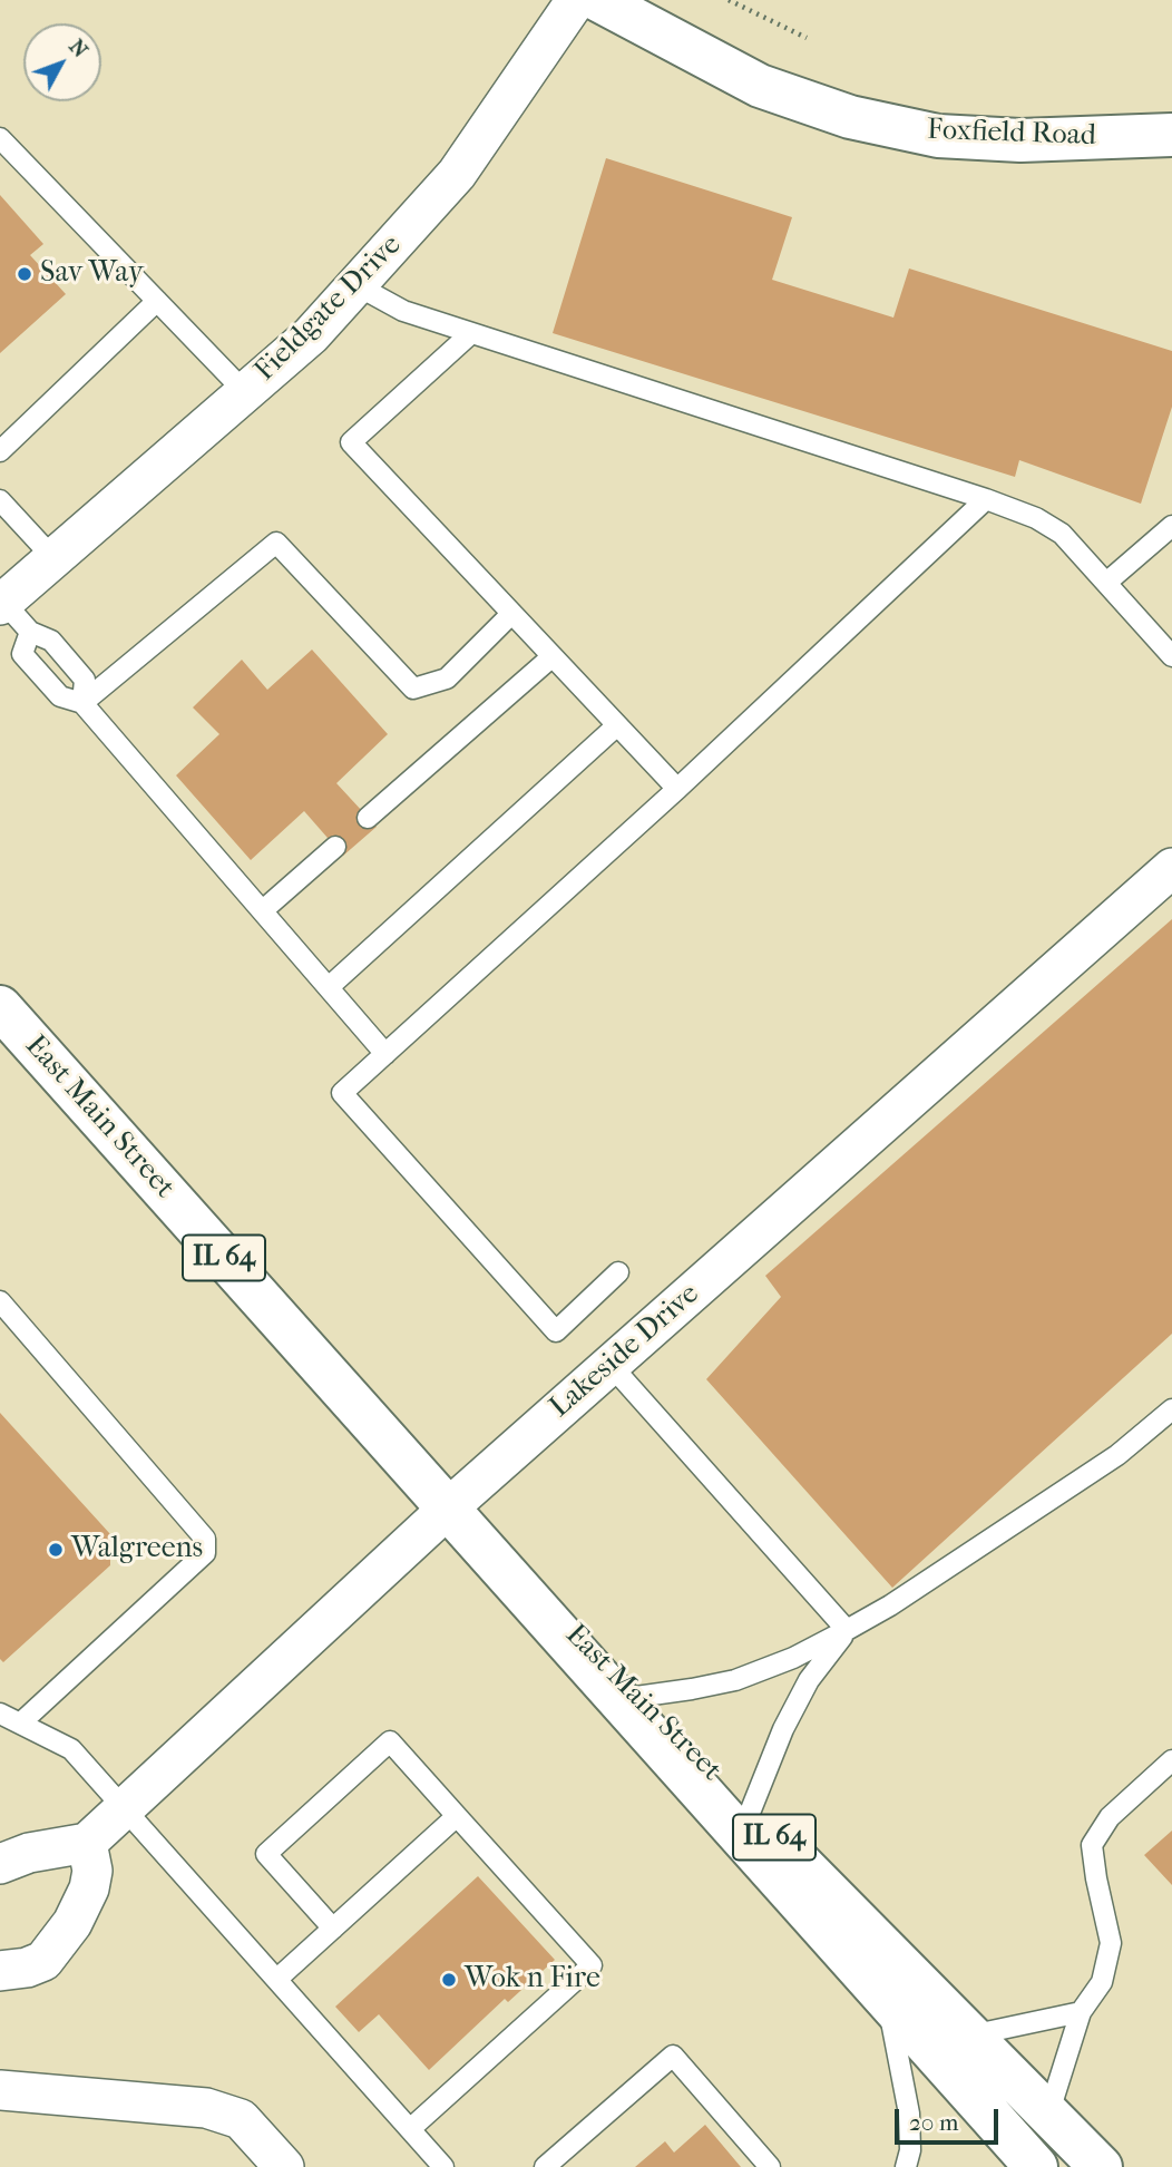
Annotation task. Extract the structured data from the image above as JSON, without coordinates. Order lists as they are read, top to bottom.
{
  "streets": {
    "main road": ["Foxfield Road", "East Main Street", "IL 64"],
    "street": ["Fieldgate Drive", "Lakeside Drive"]
  },
  "crossings": [
    ["East Main Street", "Lakeside Drive"]
  ],
  "places": ["Sav Way", "Walgreens", "Wok n Fire"],
  "scale_bar": "20 m",
  "north": "top right"
}
